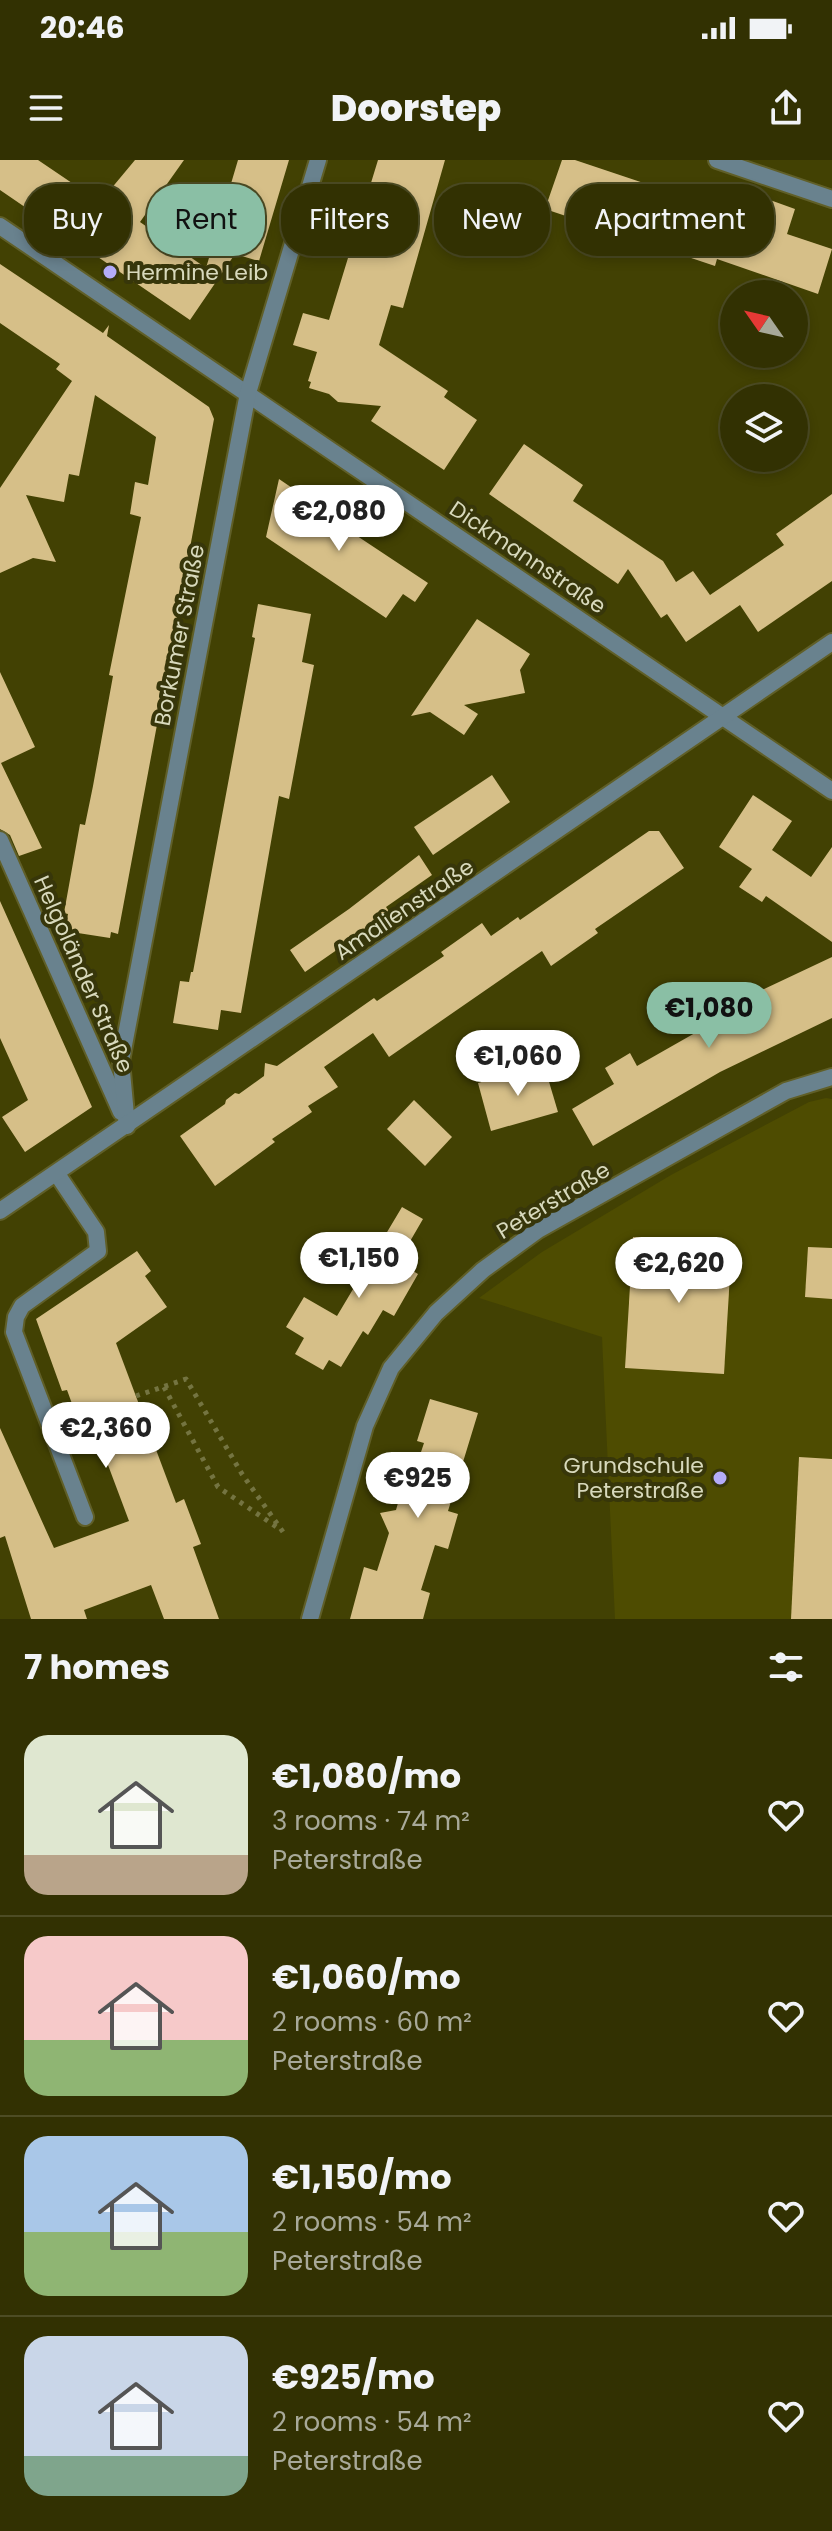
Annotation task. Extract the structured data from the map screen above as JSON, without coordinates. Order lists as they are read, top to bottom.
{
  "streets": {
    "street": [
      "Dickmannstraße",
      "Borkumer Straße",
      "Amalienstraße",
      "Helgoländer Straße",
      "Peterstraße"
    ]
  },
  "crossings": [
    ["Dickmannstraße", "Borkumer Straße"],
    ["Dickmannstraße", "Amalienstraße"],
    ["Borkumer Straße", "Amalienstraße"],
    ["Borkumer Straße", "Helgoländer Straße"],
    ["Amalienstraße", "Helgoländer Straße"]
  ],
  "places": ["Hermine Leib", "Grundschule Peterstraße"],
  "north": "top left",
  "page": {
    "status": "20:46",
    "header": "Doorstep",
    "chip": [
      "Buy",
      "Rent",
      "Filters",
      "New",
      "Apartment"
    ],
    "price": [
      "€2,080",
      "€1,080",
      "€1,060",
      "€1,150",
      "€2,620",
      "€2,360",
      "€925"
    ],
    "heading": "7 homes",
    "list": [
      {
        "name": "€1,080/mo",
        "note": "3 rooms · 74 m² · Peterstraße"
      },
      {
        "name": "€1,060/mo",
        "note": "2 rooms · 60 m² · Peterstraße"
      },
      {
        "name": "€1,150/mo",
        "note": "2 rooms · 54 m² · Peterstraße"
      },
      {
        "name": "€925/mo",
        "note": "2 rooms · 54 m² · Peterstraße"
      }
    ]
  }
}
